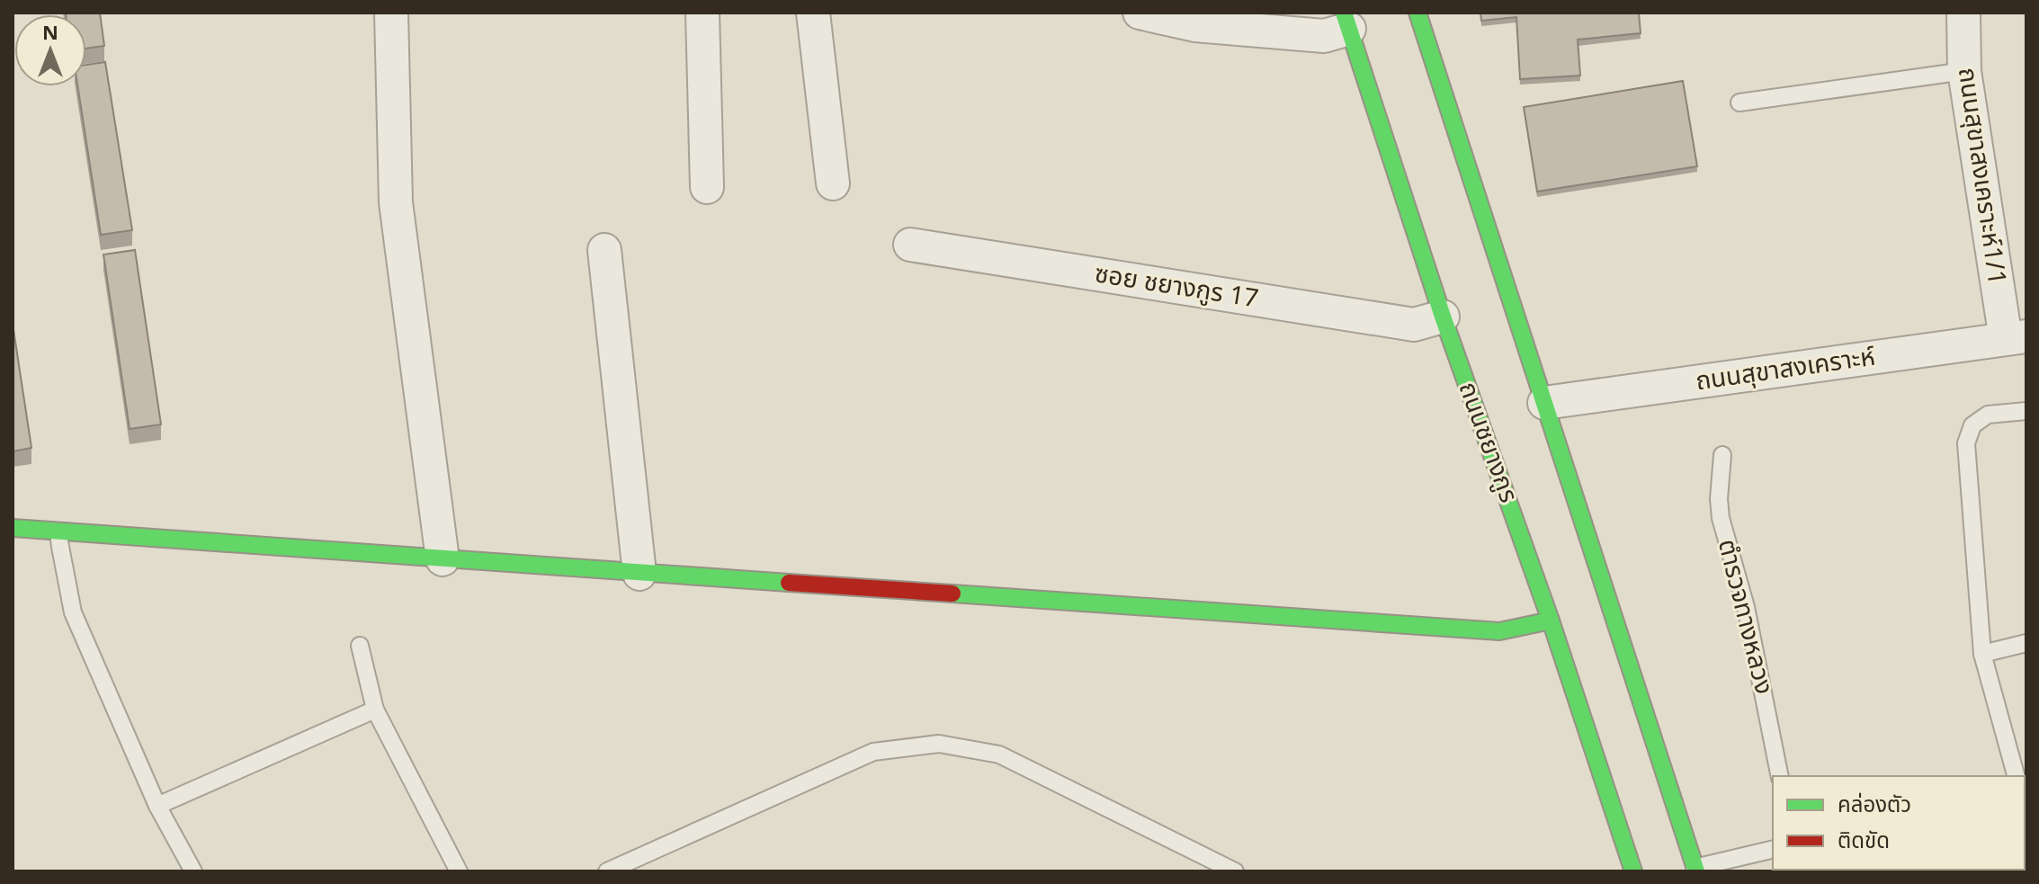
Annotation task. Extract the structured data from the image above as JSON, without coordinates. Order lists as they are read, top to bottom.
{
  "streets": {
    "main road": ["ถนนชยางกูร"],
    "street": ["ถนนสุขาสงเคราะห์1/1", "ซอย ชยางกูร 17", "ถนนสุขาสงเคราะห์"],
    "lane": ["ตำรวจทางหลวง"]
  },
  "crossings": [
    ["ถนนสุขาสงเคราะห์1/1", "ถนนสุขาสงเคราะห์"],
    ["ซอย ชยางกูร 17", "ถนนชยางกูร"]
  ],
  "legend": ["คล่องตัว", "ติดขัด"],
  "north": "top"
}
